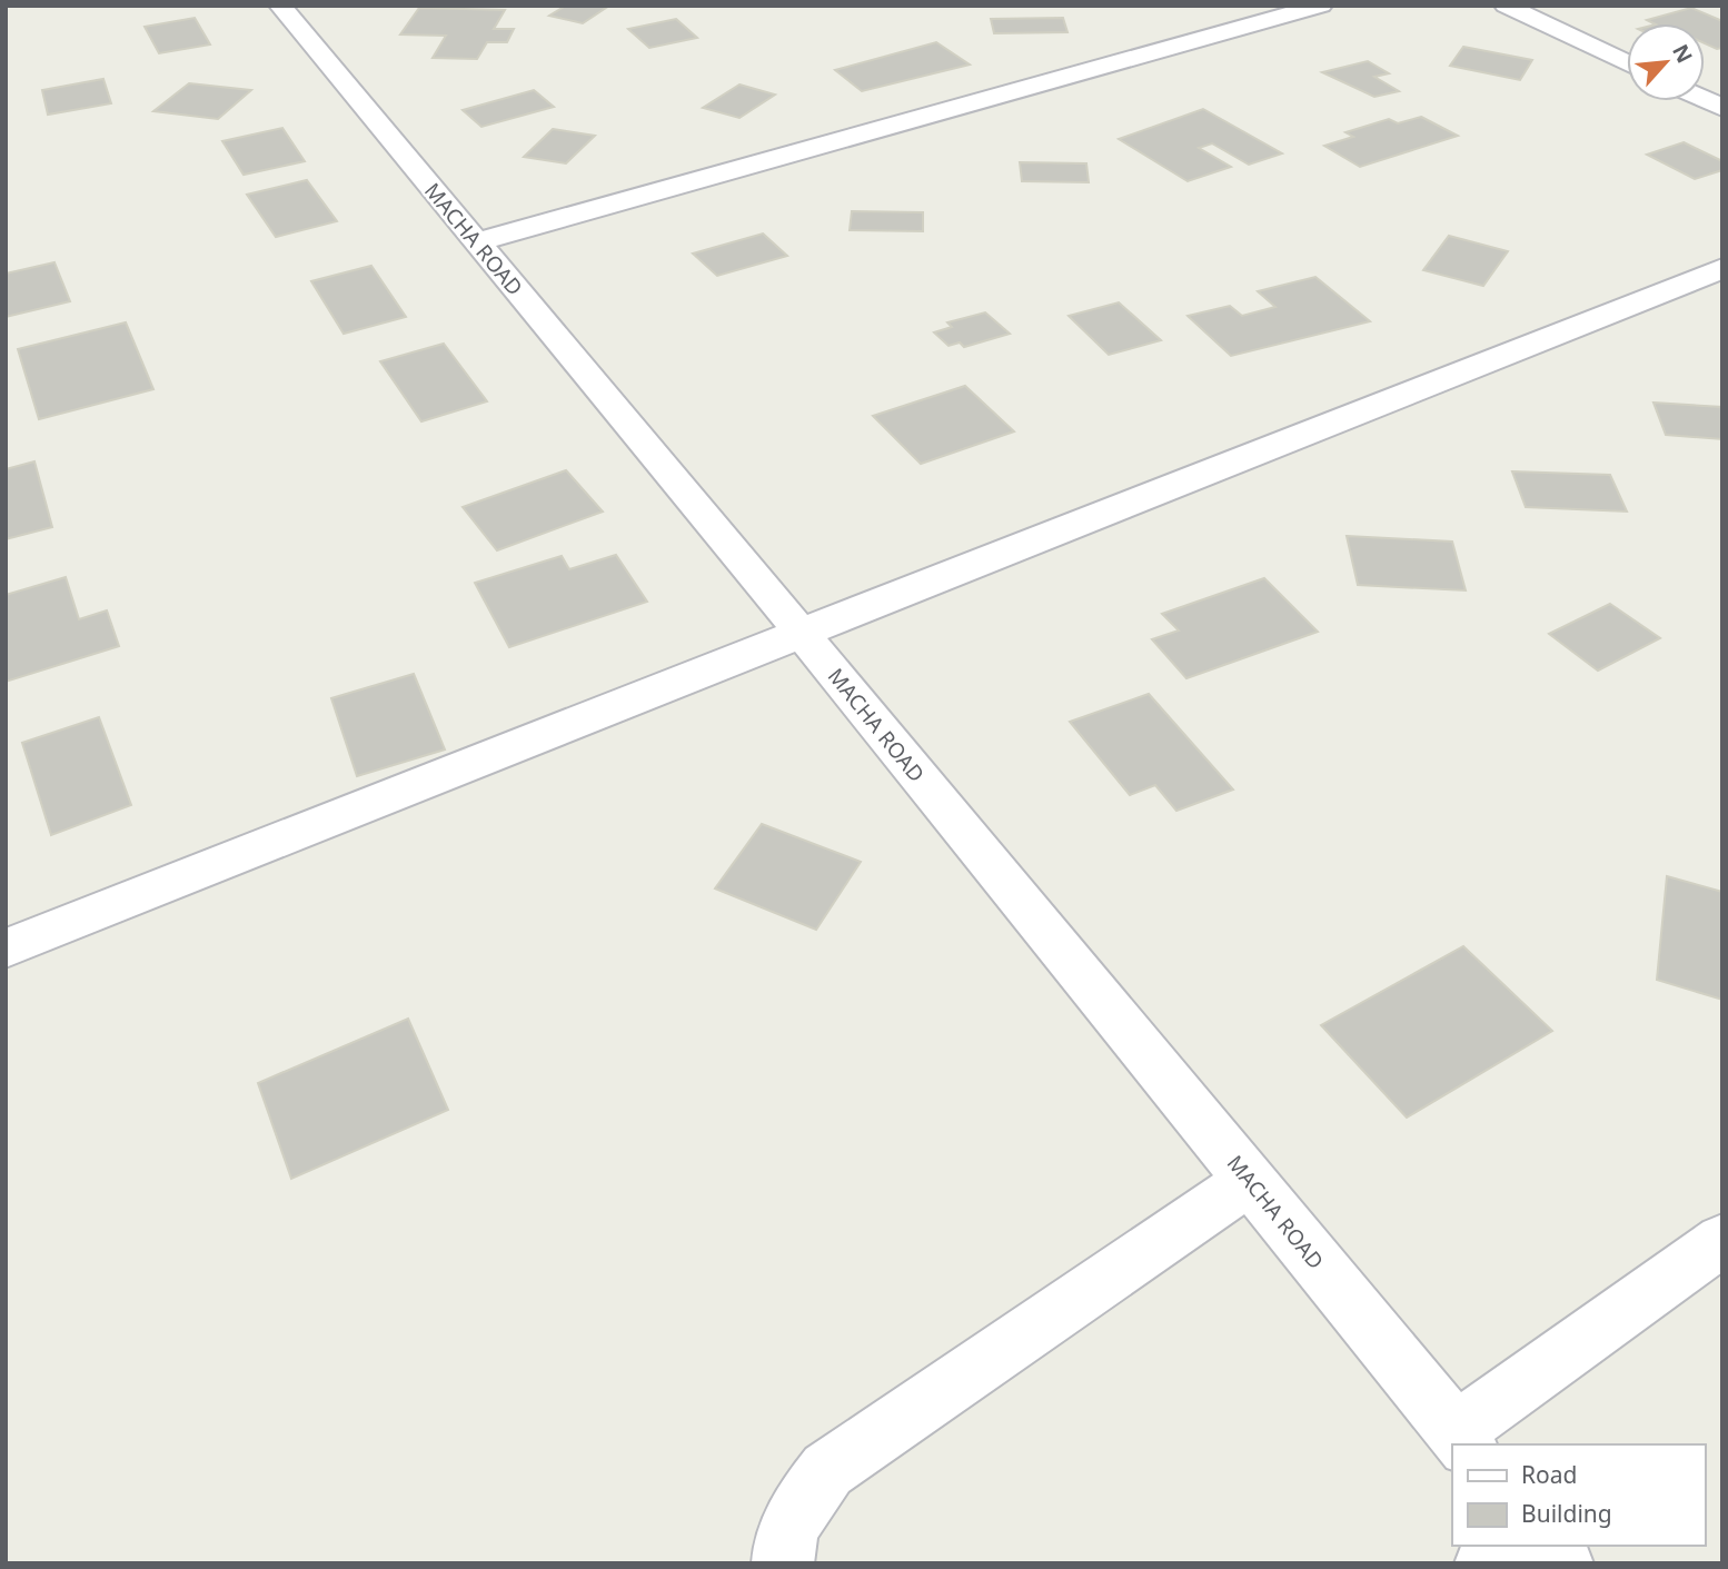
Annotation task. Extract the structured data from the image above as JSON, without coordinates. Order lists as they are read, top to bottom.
{
  "streets": {
    "street": ["MACHA ROAD"]
  },
  "legend": ["Road", "Building"],
  "north": "top right"
}
